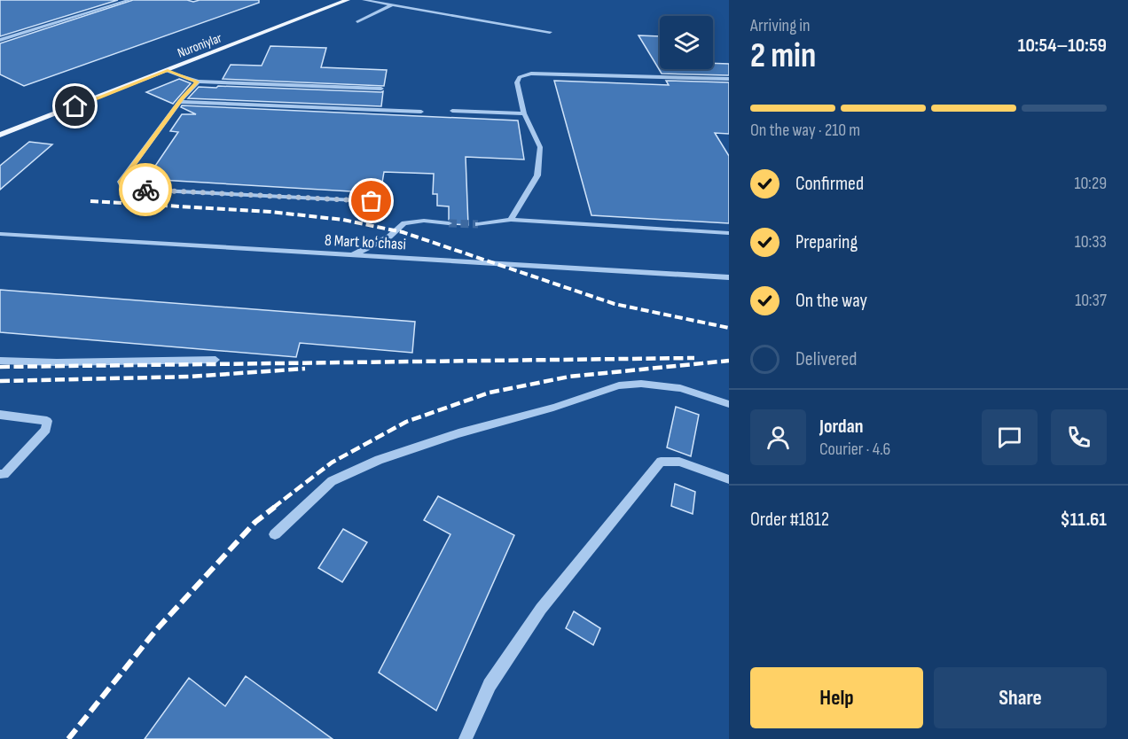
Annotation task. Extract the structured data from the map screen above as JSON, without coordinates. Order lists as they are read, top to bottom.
{
  "streets": {
    "main road": ["Nuroniylar"],
    "street": ["8 Mart koʻchasi"]
  },
  "page": {
    "heading": ["2 min", "Arriving in", "10:54–10:59"],
    "panel": [
      "Jordan",
      "Courier · 4.6",
      "Order #1812",
      "$11.61"
    ],
    "bar": "On the way · 210 m",
    "list": [
      ["Confirmed", "10:29"],
      ["Preparing", "10:33"],
      ["On the way", "10:37"],
      "Delivered"
    ],
    "buttons": ["Help", "Share"]
  }
}
